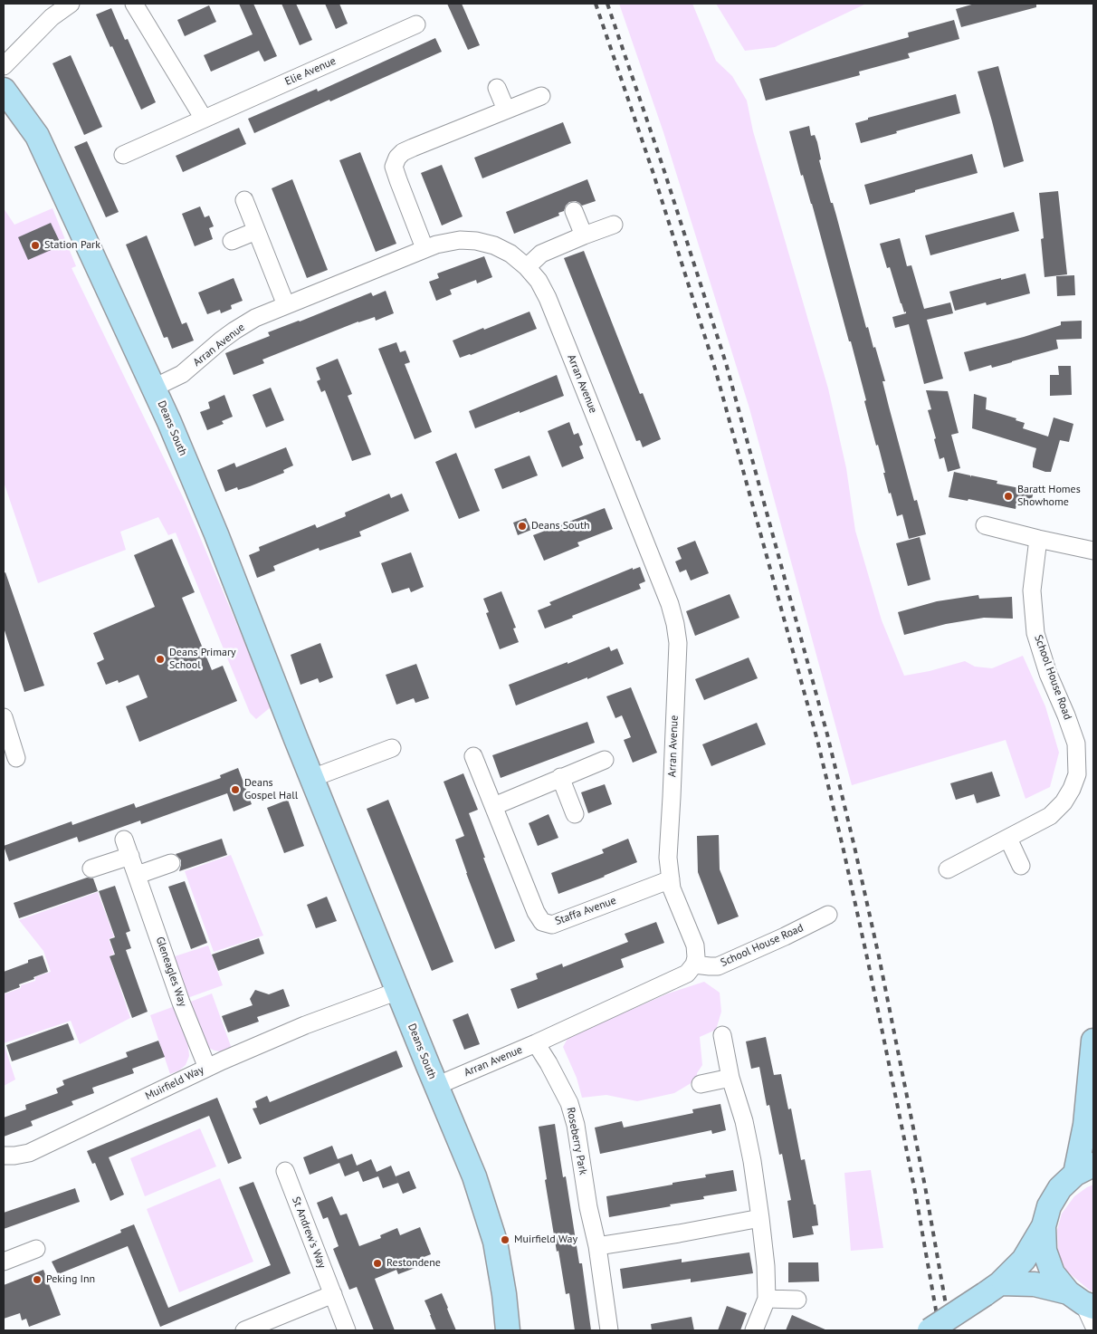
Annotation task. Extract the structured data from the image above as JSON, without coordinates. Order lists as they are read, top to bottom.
{
  "streets": {
    "street": [
      "Elie Avenue",
      "Arran Avenue",
      "Deans South",
      "School House Road",
      "Staffa Avenue",
      "Gleneagles Way",
      "Muirfield Way",
      "Roseberry Park",
      "St Andrew's Way"
    ]
  },
  "crossings": [
    ["Arran Avenue", "Deans South"],
    ["Arran Avenue", "School House Road"],
    ["Arran Avenue", "Staffa Avenue"],
    ["Arran Avenue", "Roseberry Park"],
    ["Deans South", "Muirfield Way"],
    ["Gleneagles Way", "Muirfield Way"]
  ],
  "places": [
    "Station Park",
    "Baratt Homes Showhome",
    "Deans South",
    "Deans Primary School",
    "Deans Gospel Hall",
    "Muirfield Way",
    "Restondene",
    "Peking Inn"
  ]
}
